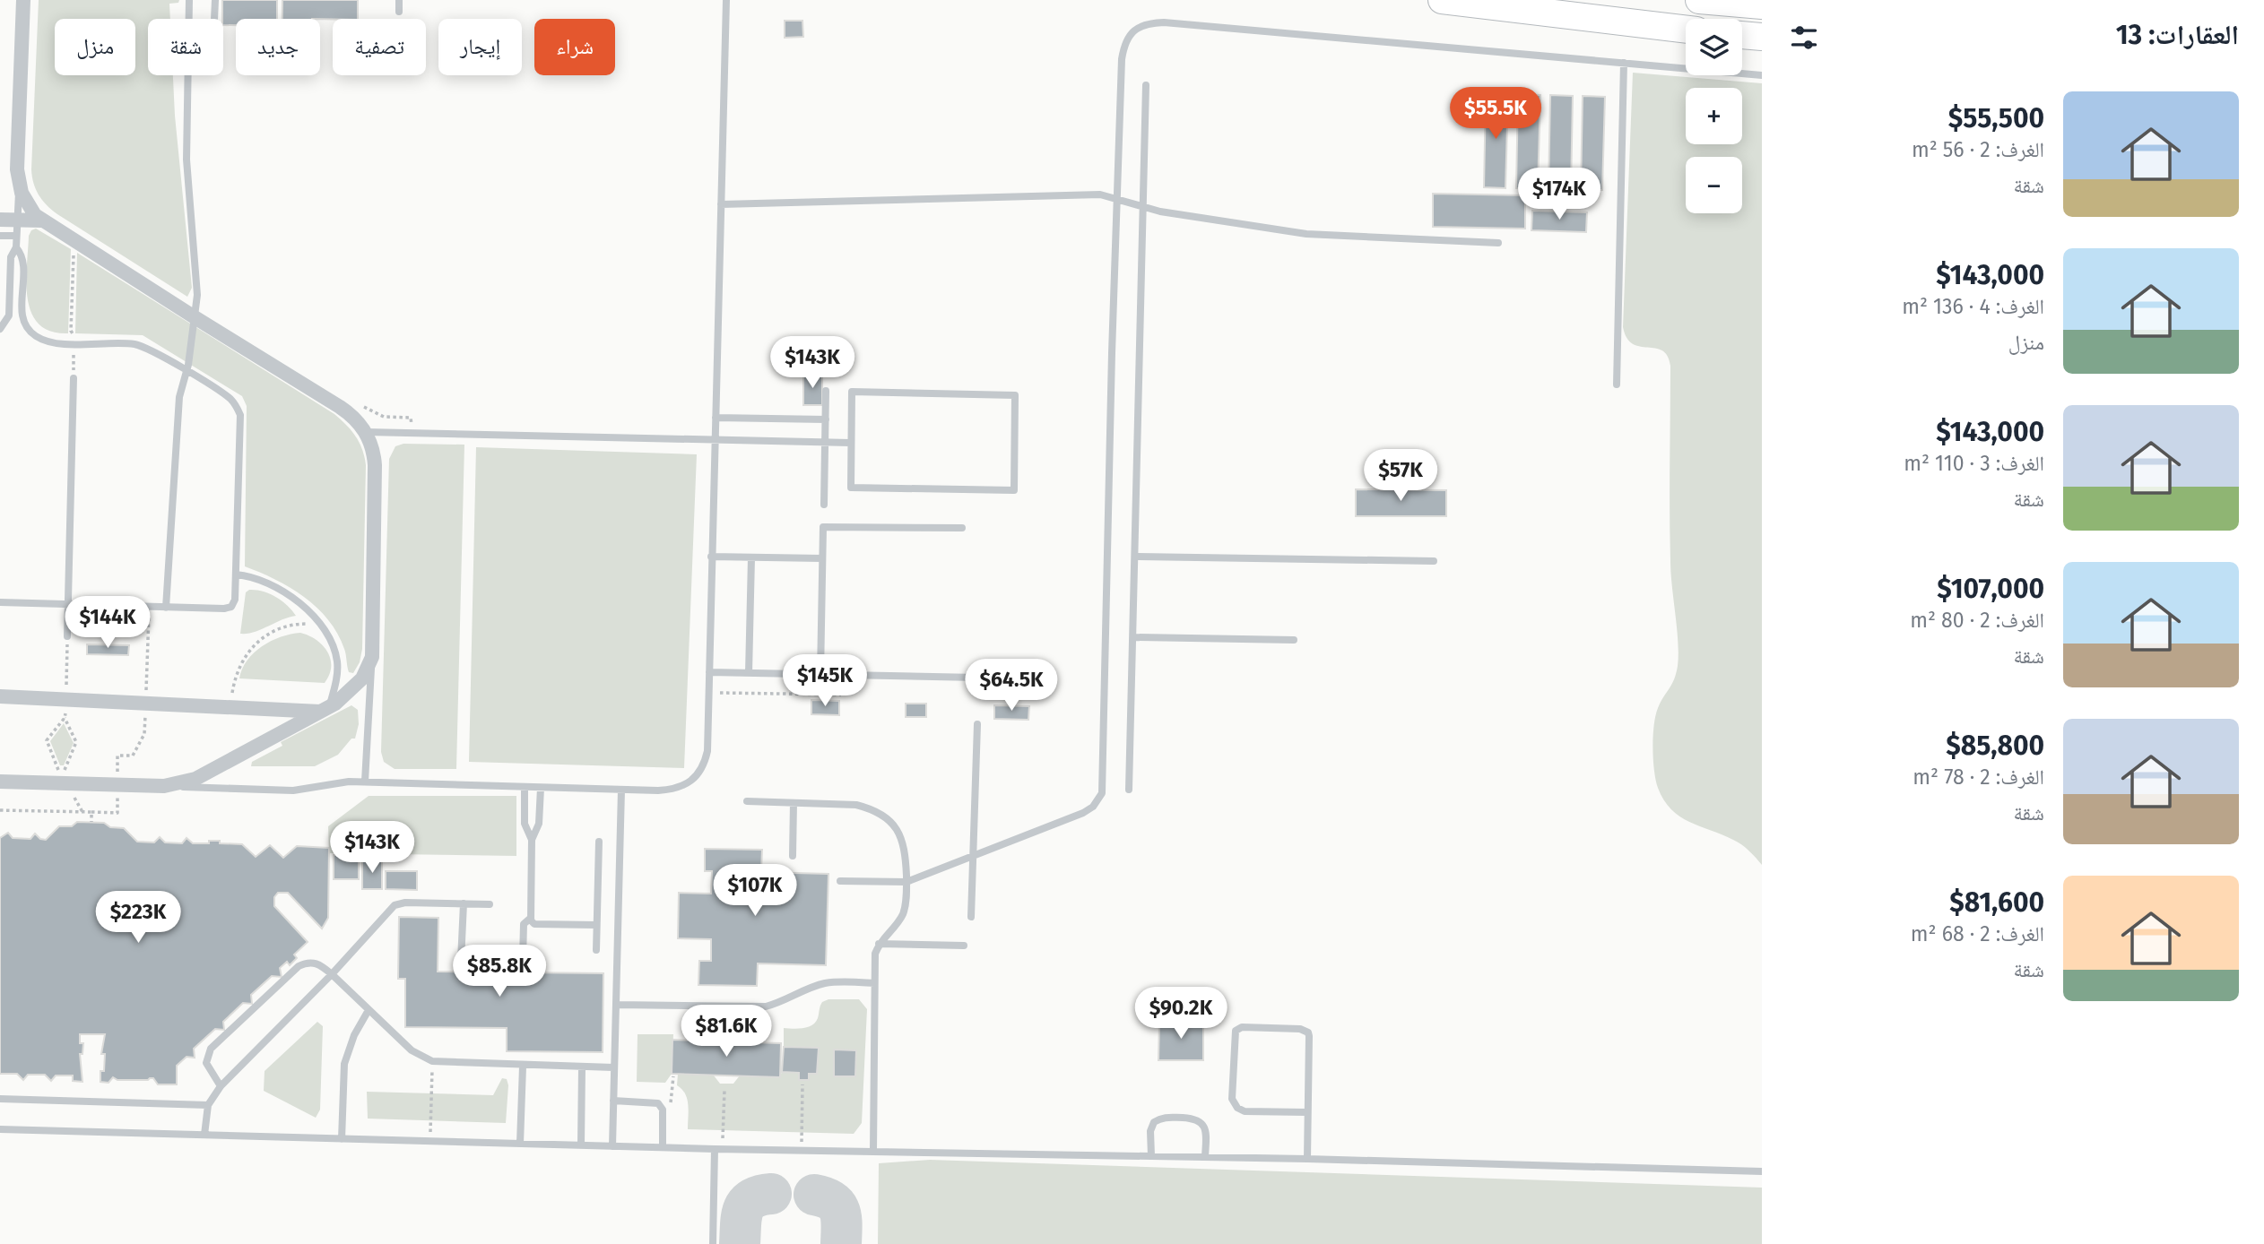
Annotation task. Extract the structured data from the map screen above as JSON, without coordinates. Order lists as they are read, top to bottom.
{
  "page": {
    "heading": "العقارات: 13",
    "map_buttons": ["+", "−"],
    "chip": [
      "شراء",
      "إيجار",
      "تصفية",
      "جديد",
      "شقة",
      "منزل"
    ],
    "list": [
      {
        "name": "$55,500",
        "note": "الغرف: 2 · 56 m² · شقة"
      },
      {
        "name": "$143,000",
        "note": "الغرف: 4 · 136 m² · منزل"
      },
      {
        "name": "$143,000",
        "note": "الغرف: 3 · 110 m² · شقة"
      },
      {
        "name": "$107,000",
        "note": "الغرف: 2 · 80 m² · شقة"
      },
      {
        "name": "$85,800",
        "note": "الغرف: 2 · 78 m² · شقة"
      },
      {
        "name": "$81,600",
        "note": "الغرف: 2 · 68 m² · شقة"
      }
    ],
    "price": [
      "$55.5K",
      "$174K",
      "$143K",
      "$57K",
      "$144K",
      "$145K",
      "$64.5K",
      "$143K",
      "$107K",
      "$223K",
      "$85.8K",
      "$90.2K",
      "$81.6K"
    ]
  }
}
